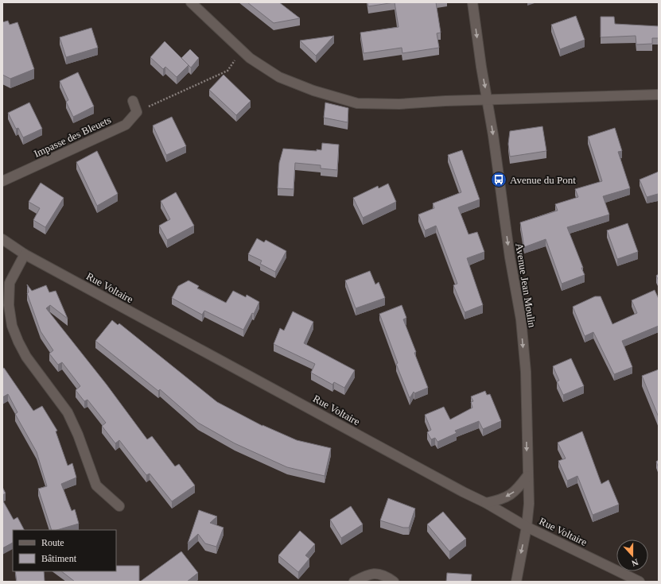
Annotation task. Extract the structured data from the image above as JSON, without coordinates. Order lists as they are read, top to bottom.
{
  "streets": {
    "street": ["Impasse des Bleuets", "Avenue Jean Moulin", "Rue Voltaire"]
  },
  "crossings": [
    ["Avenue Jean Moulin", "Rue Voltaire"]
  ],
  "one_way": ["Avenue Jean Moulin"],
  "places": {
    "bus stop": ["Avenue du Pont"]
  },
  "legend": ["Route", "Bâtiment"],
  "north": "bottom"
}
